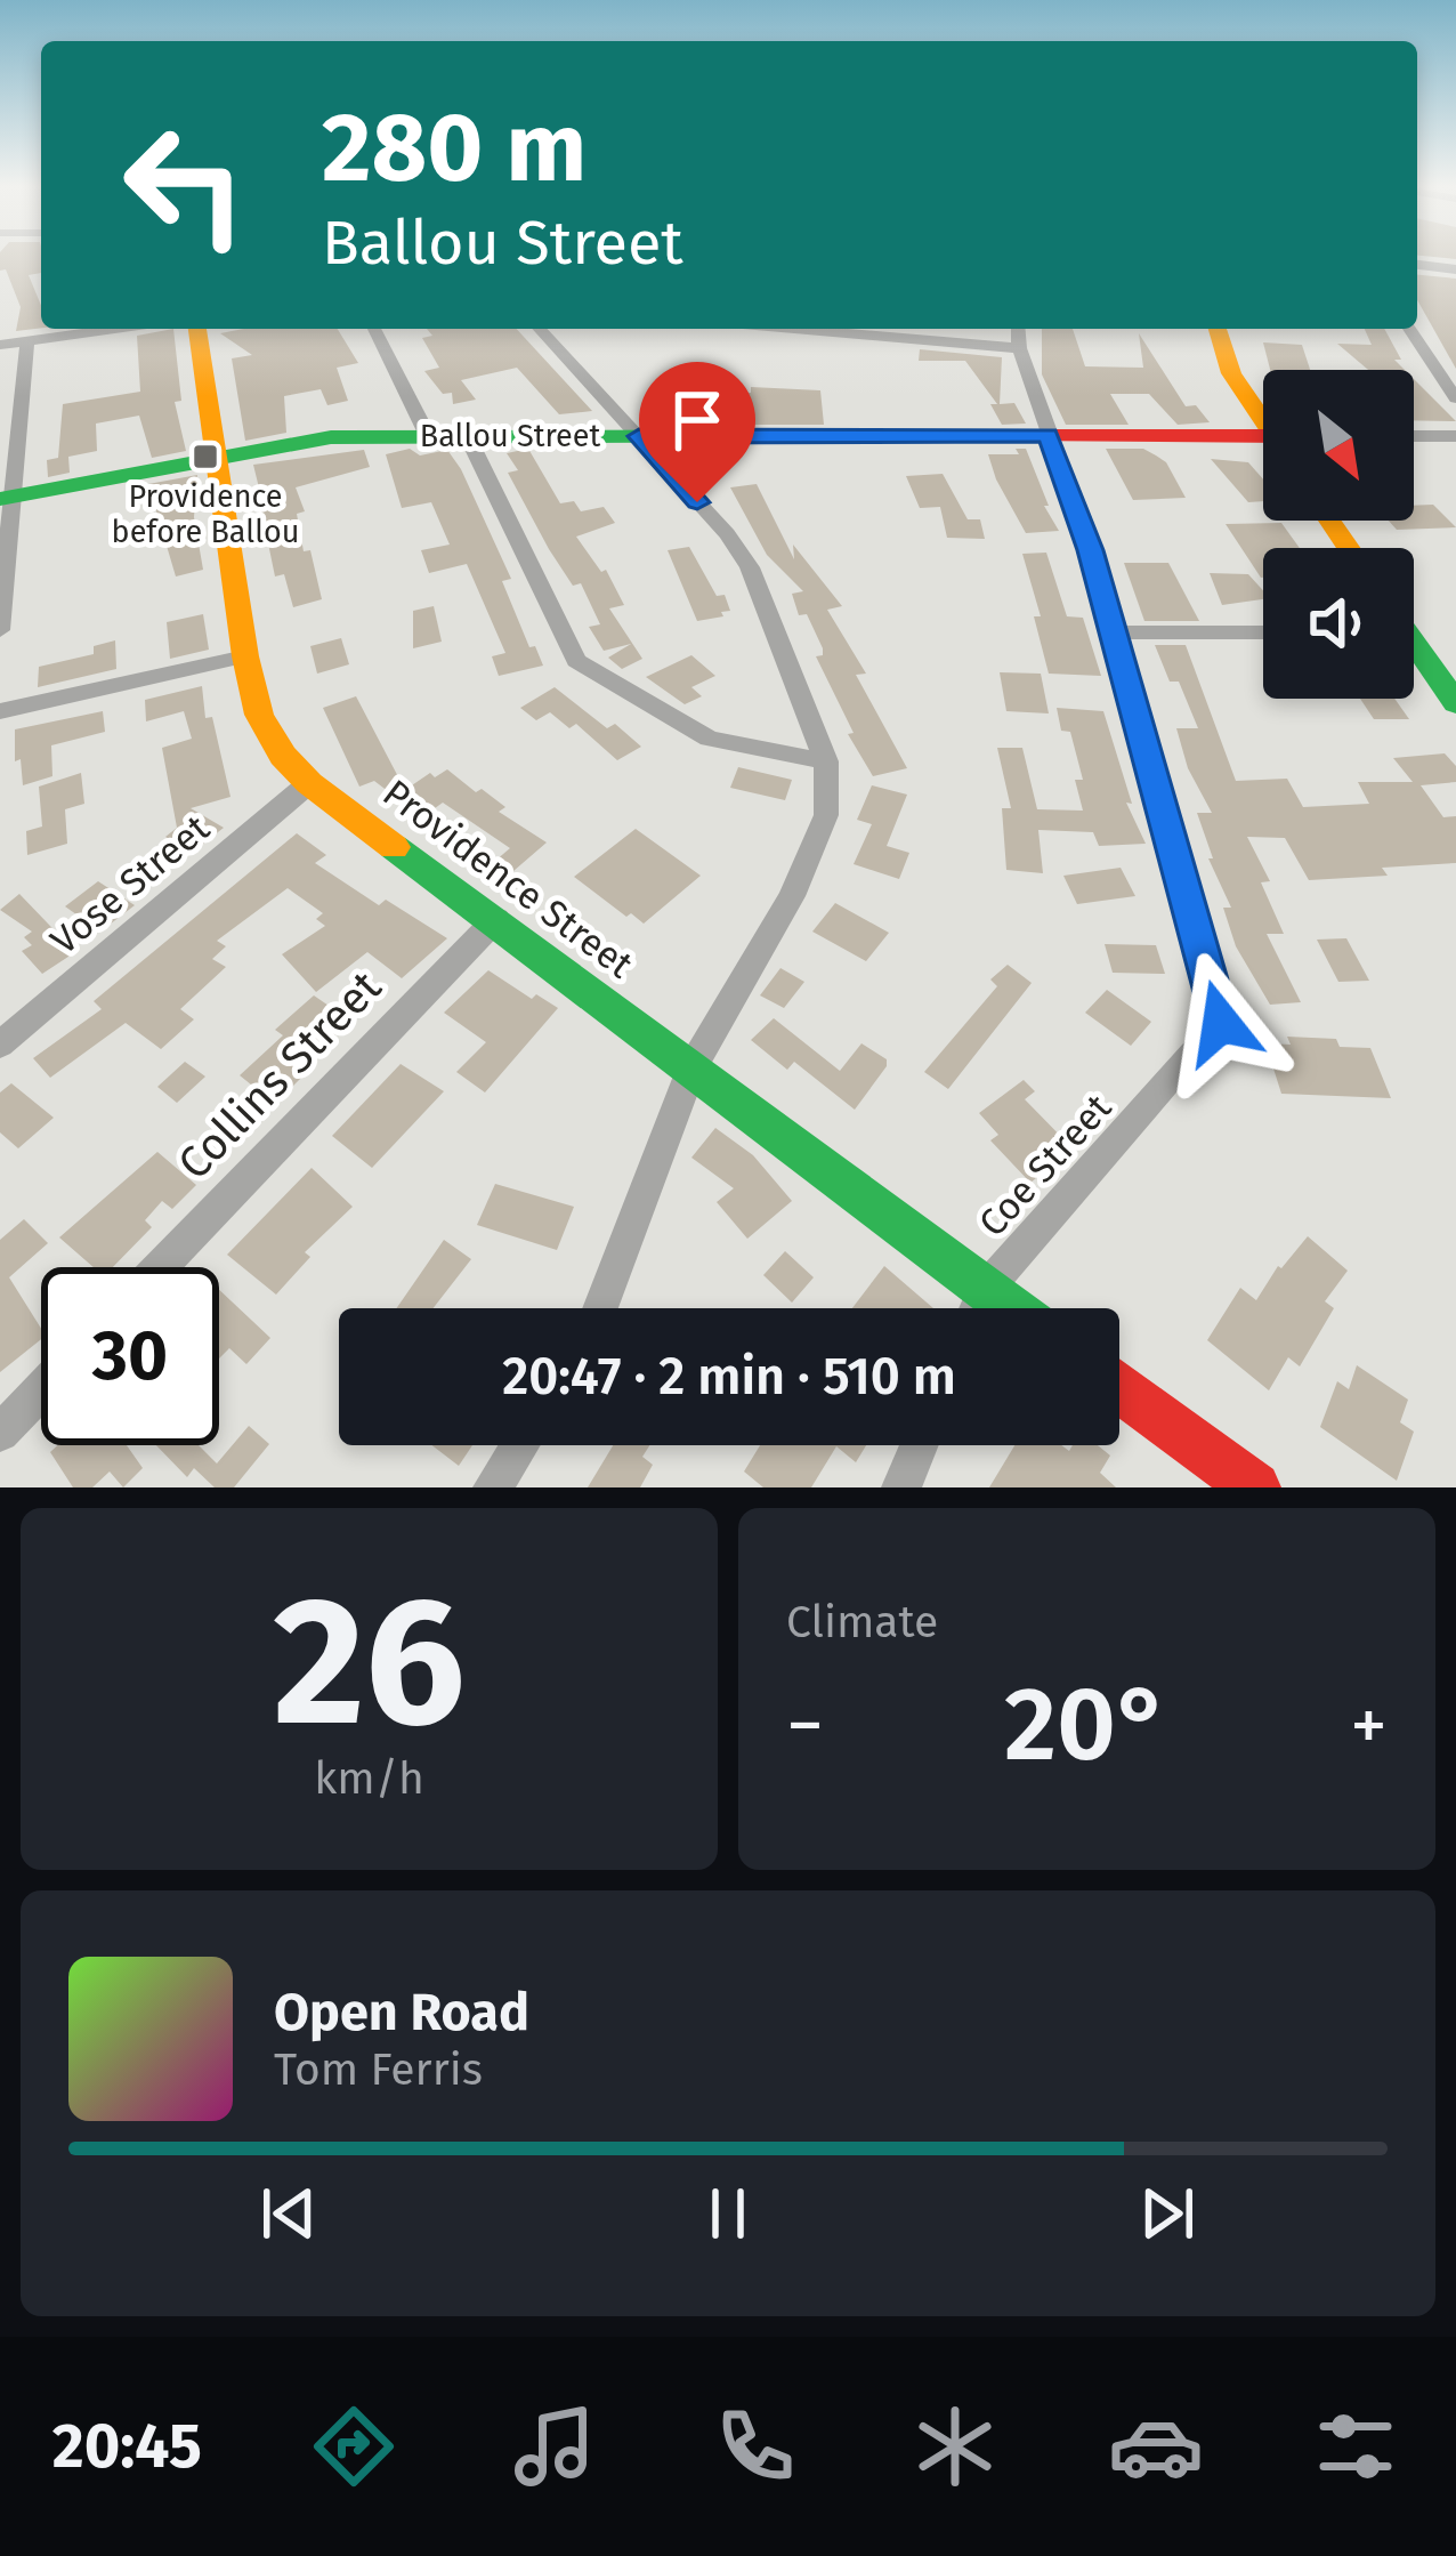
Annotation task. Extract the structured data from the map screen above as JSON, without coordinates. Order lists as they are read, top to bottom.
{
  "streets": {
    "main road": ["Ballou Street", "Providence Street"],
    "street": ["Vose Street", "Collins Street", "Coe Street"]
  },
  "crossings": [
    ["Ballou Street", "Providence Street"],
    ["Ballou Street", "Coe Street"],
    ["Providence Street", "Vose Street"],
    ["Providence Street", "Collins Street"],
    ["Providence Street", "Coe Street"]
  ],
  "places": {
    "transit": ["Providence before Ballou"]
  },
  "north": "bottom right",
  "page": {
    "turn": ["280 m", "Ballou Street"],
    "limit": "30",
    "trip": "20:47 · 2 min · 510 m",
    "tile": [
      ["26", "km/h"],
      "Climate"
    ],
    "heat": ["−", "20°", "+"],
    "song": ["Open Road", "Tom Ferris"],
    "tabs": "20:45"
  }
}
